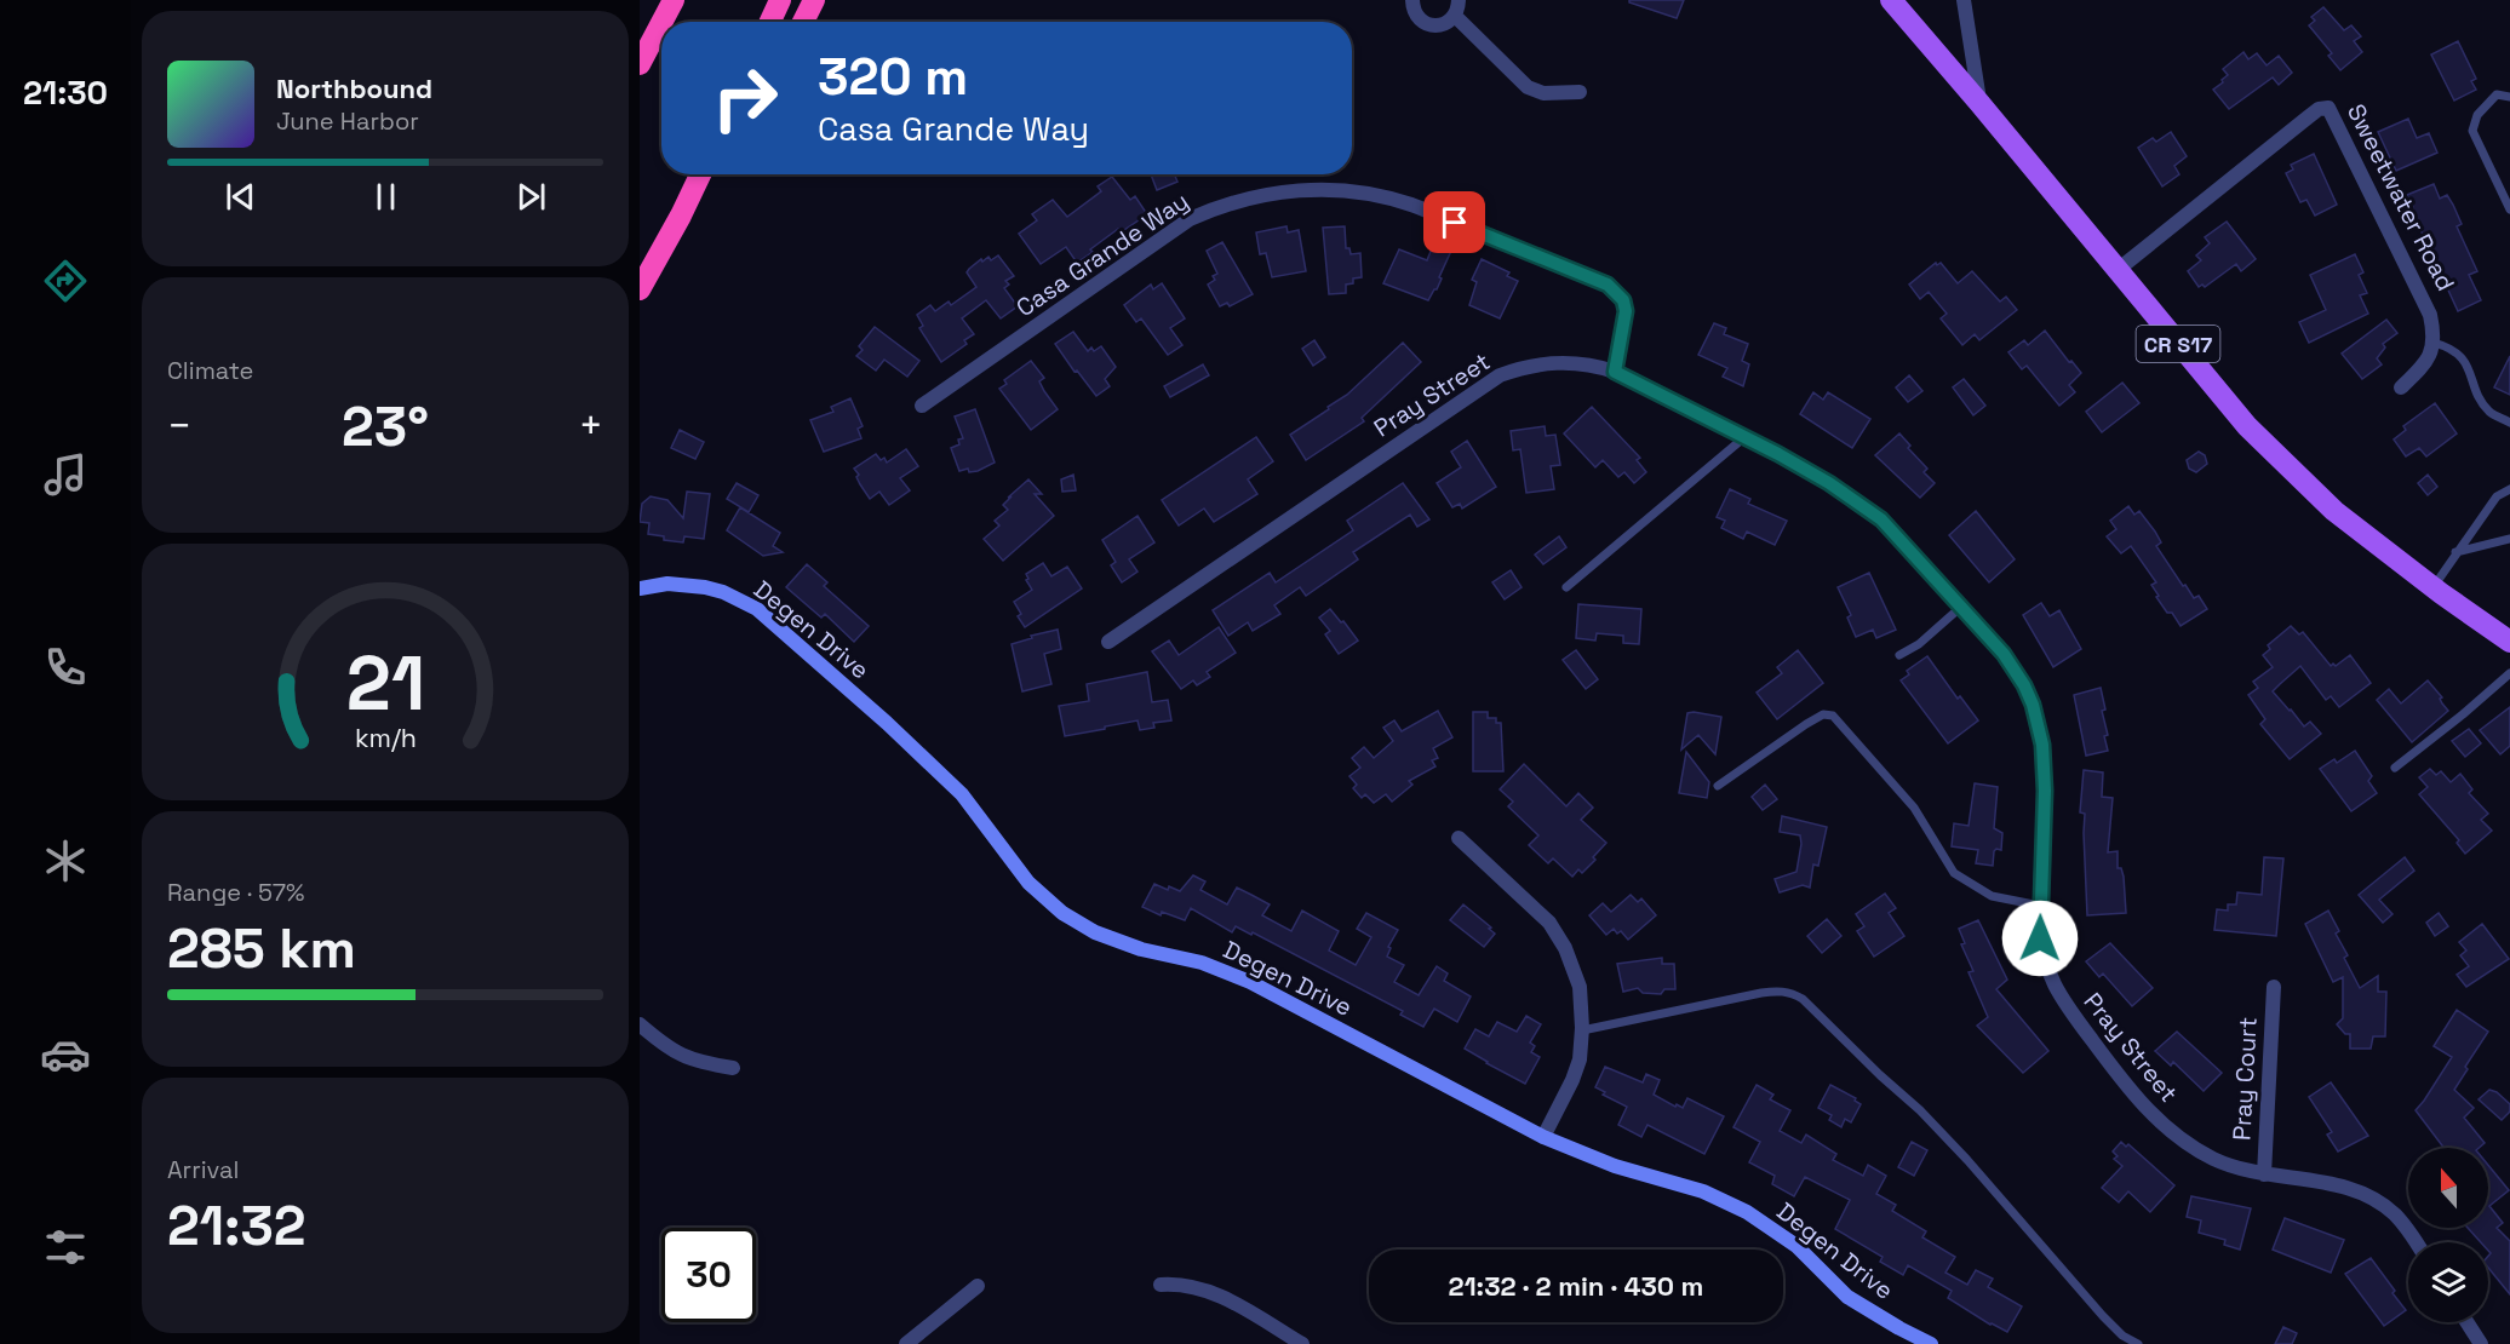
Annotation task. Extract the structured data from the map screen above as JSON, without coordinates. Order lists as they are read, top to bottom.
{
  "streets": {
    "main road": ["CR S17"],
    "street": [
      "Sweetwater Road",
      "Casa Grande Way",
      "Pray Street",
      "Degen Drive",
      "Pray Court"
    ]
  },
  "crossings": [
    ["Sweetwater Road", "CR S17"],
    ["Casa Grande Way", "Pray Street"],
    ["Pray Street", "Pray Court"]
  ],
  "north": "top",
  "page": {
    "tabs": "21:30",
    "turn": ["320 m", "Casa Grande Way"],
    "song": ["Northbound", "June Harbor"],
    "tile": [
      "Climate",
      ["Range · 57%", "285 km"],
      ["Arrival", "21:32"]
    ],
    "heat": ["−", "23°", "+"],
    "limit": "30",
    "trip": "21:32 · 2 min · 430 m",
    "gauge": ["21", "km/h"]
  }
}
